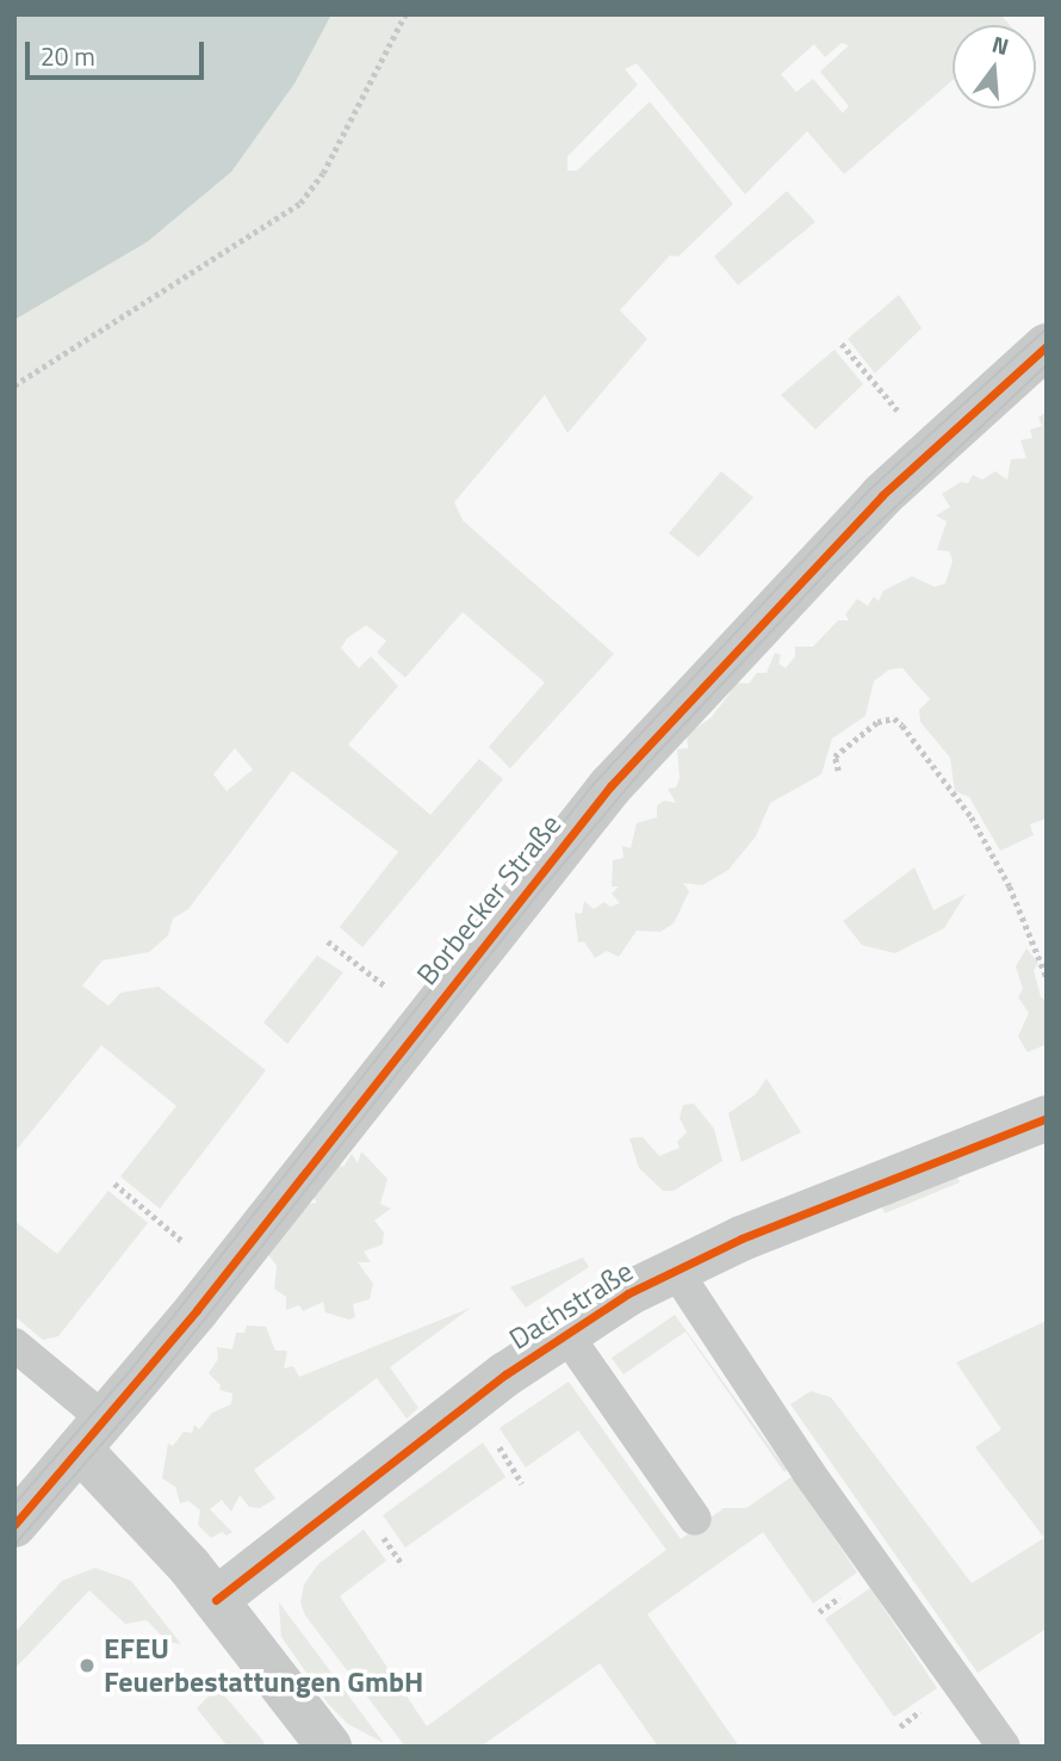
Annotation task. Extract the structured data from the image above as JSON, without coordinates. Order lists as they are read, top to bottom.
{
  "streets": {
    "street": ["Borbecker Straße", "Dachstraße"]
  },
  "places": ["EFEU Feuerbestattungen GmbH"],
  "scale_bar": "20 m",
  "north": "top"
}
